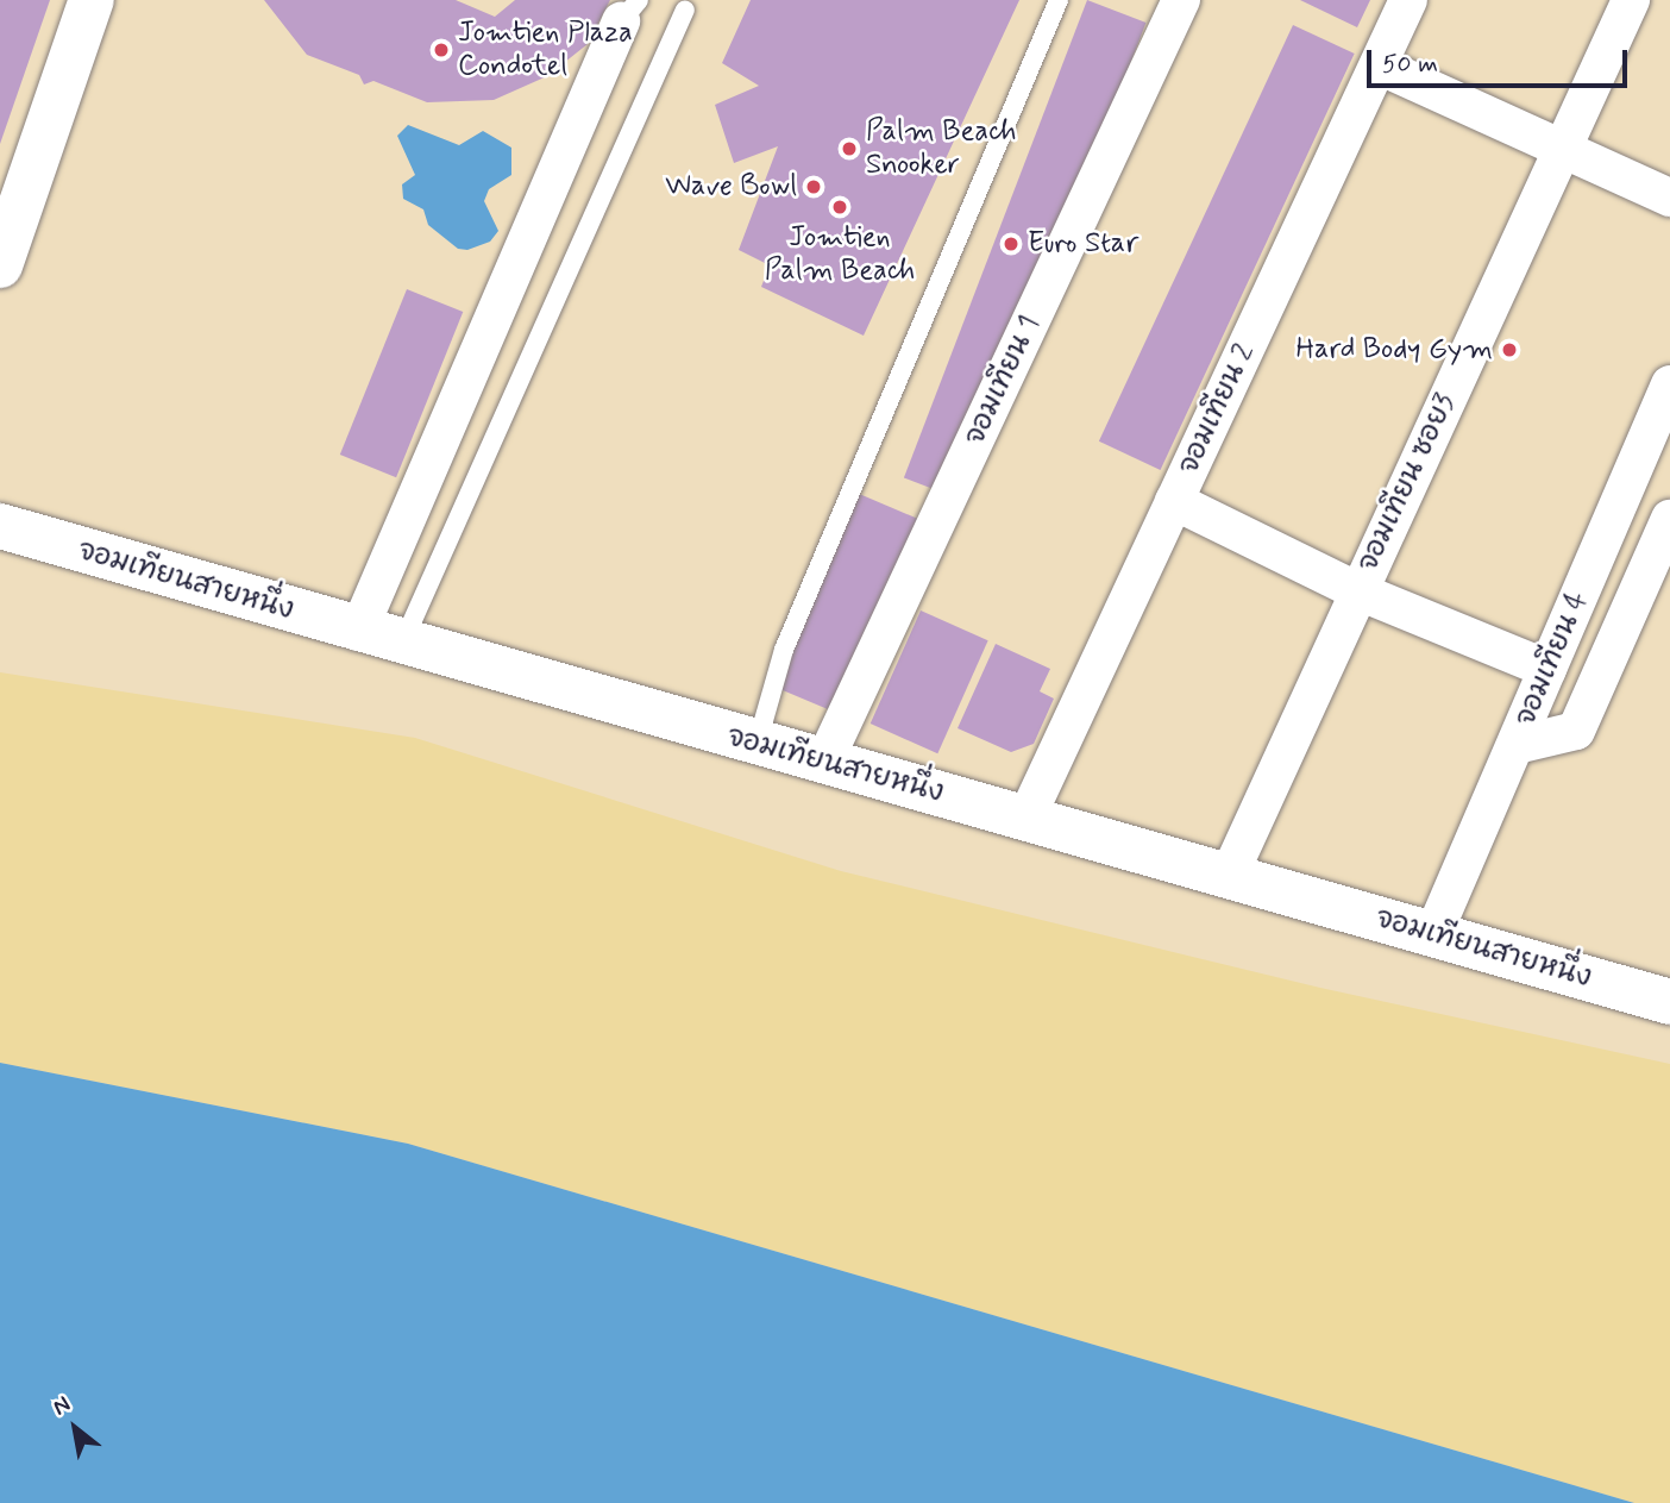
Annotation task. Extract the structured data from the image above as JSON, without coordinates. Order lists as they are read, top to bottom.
{
  "streets": {
    "street": [
      "จอมเทียน 1",
      "จอมเทียน 2",
      "จอมเทียน ซอย3",
      "จอมเทียนสายหนึ่ง",
      "จอมเทียน 4"
    ]
  },
  "crossings": [
    ["จอมเทียน 1", "จอมเทียนสายหนึ่ง"],
    ["จอมเทียน 2", "จอมเทียนสายหนึ่ง"],
    ["จอมเทียน ซอย3", "จอมเทียนสายหนึ่ง"],
    ["จอมเทียนสายหนึ่ง", "จอมเทียน 4"]
  ],
  "places": [
    "Jomtien Plaza Condotel",
    "Palm Beach Snooker",
    "Wave Bowl",
    "Jomtien Palm Beach",
    "Euro Star",
    "Hard Body Gym"
  ],
  "scale_bar": "50 m",
  "north": "top left"
}
